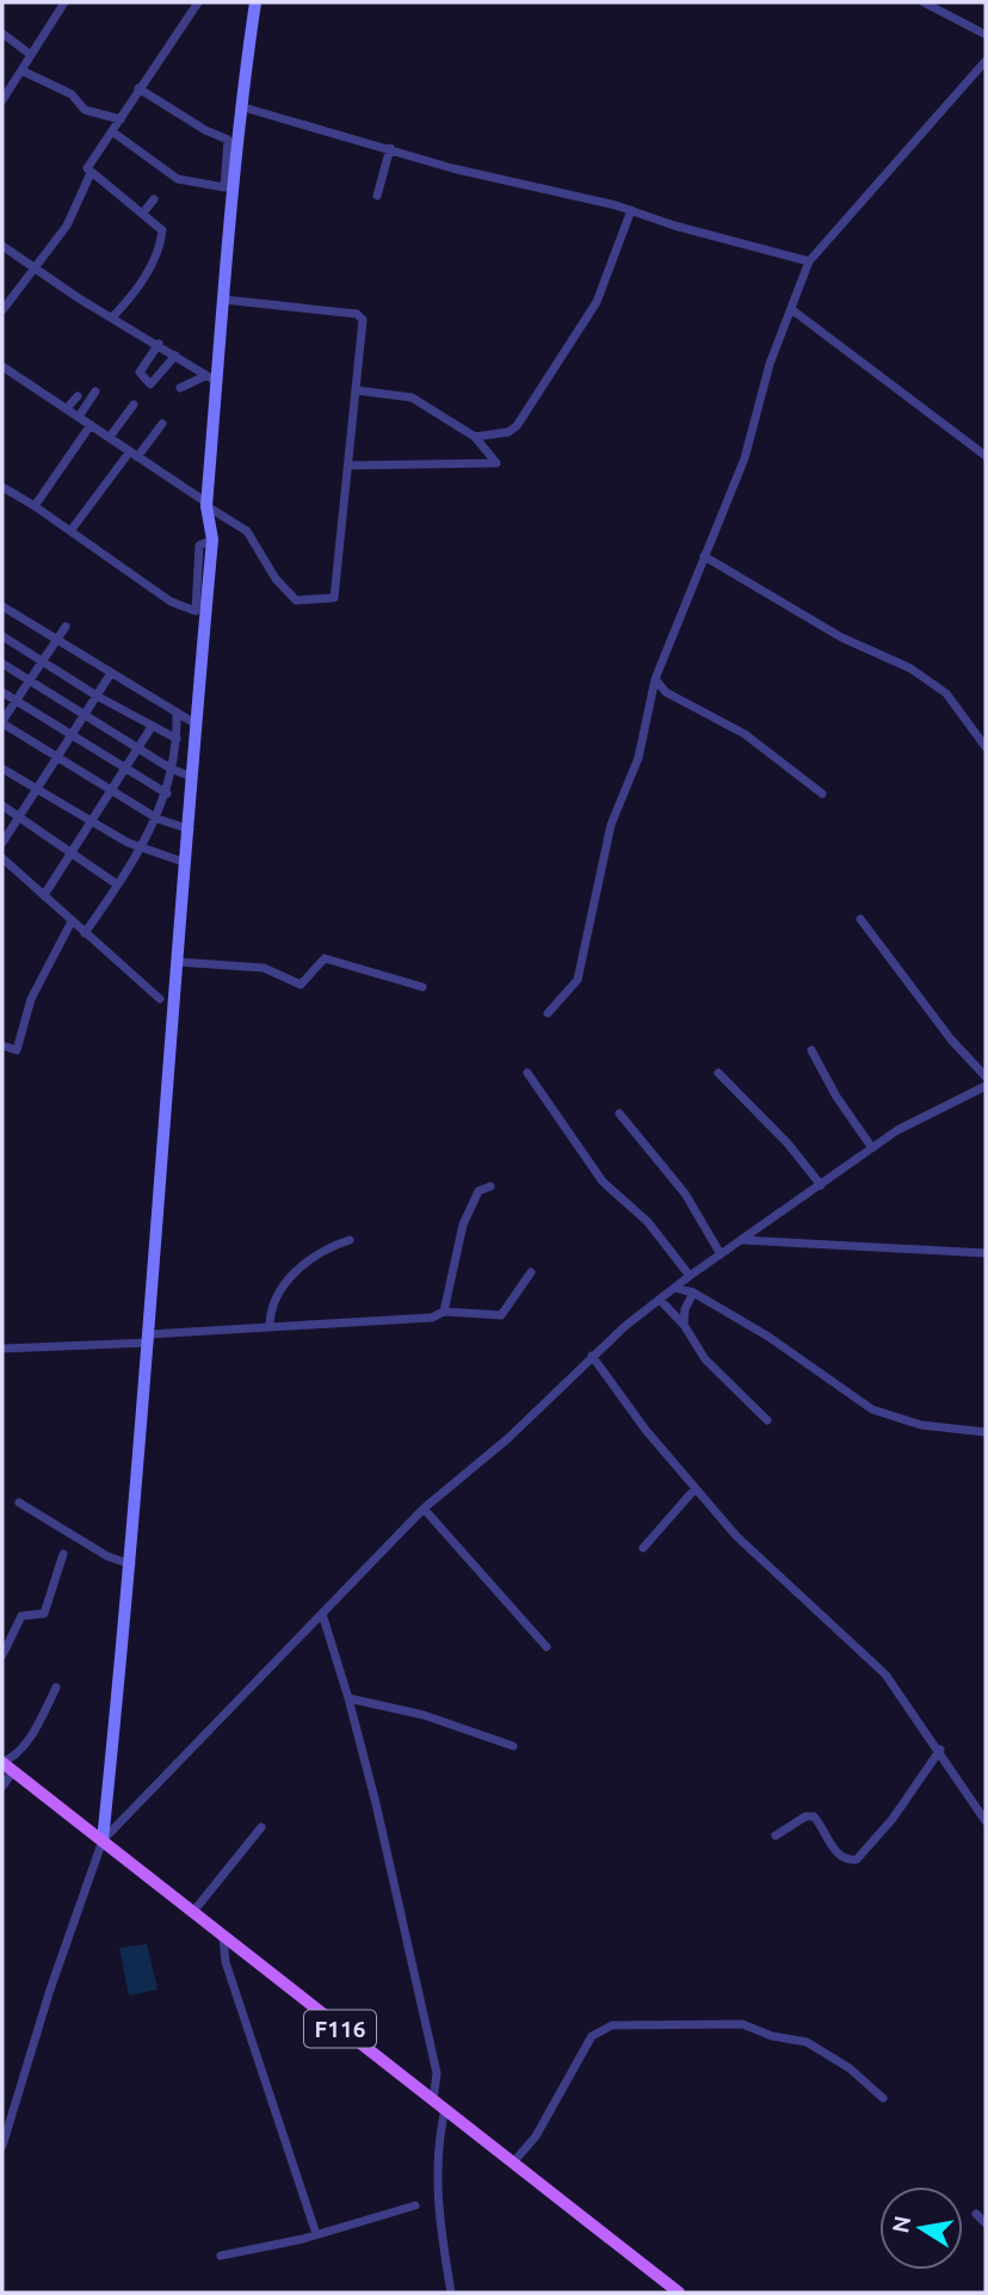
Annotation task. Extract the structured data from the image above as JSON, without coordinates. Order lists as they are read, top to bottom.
{
  "streets": {
    "main road": ["F116"]
  },
  "north": "left"
}
